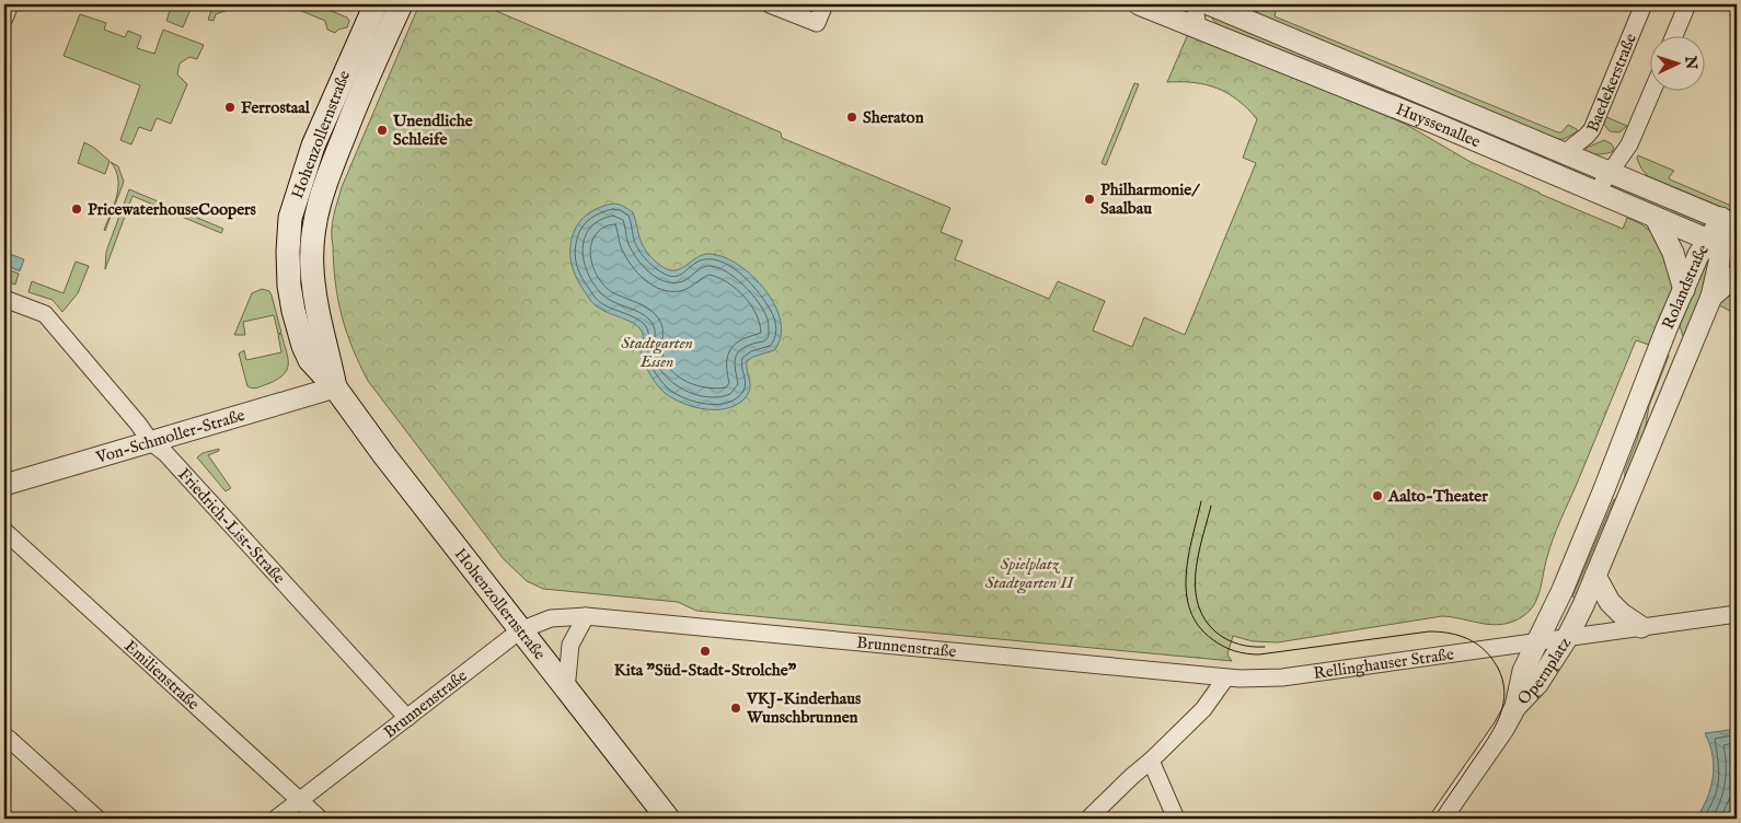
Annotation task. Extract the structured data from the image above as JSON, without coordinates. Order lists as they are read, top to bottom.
{
  "streets": {
    "main road": ["Hohenzollernstraße"],
    "street": [
      "Baedekerstraße",
      "Huyssenallee",
      "Rolandstraße",
      "Von-Schmoller-Straße",
      "Friedrich-List-Straße",
      "Brunnenstraße",
      "Rellinghauser Straße",
      "Opernplatz",
      "Emilienstraße"
    ]
  },
  "crossings": [
    ["Baedekerstraße", "Huyssenallee"],
    ["Huyssenallee", "Rolandstraße"],
    ["Hohenzollernstraße", "Von-Schmoller-Straße"],
    ["Hohenzollernstraße", "Brunnenstraße"],
    ["Rolandstraße", "Opernplatz"],
    ["Von-Schmoller-Straße", "Friedrich-List-Straße"],
    ["Friedrich-List-Straße", "Brunnenstraße"],
    ["Brunnenstraße", "Rellinghauser Straße"],
    ["Brunnenstraße", "Emilienstraße"],
    ["Rellinghauser Straße", "Opernplatz"]
  ],
  "parks": ["Stadtgarten Essen", "Spielplatz Stadtgarten II"],
  "places": [
    "Ferrostaal",
    "Sheraton",
    "Unendliche Schleife",
    "Philharmonie/ Saalbau",
    "PricewaterhouseCoopers",
    "Aalto-Theater",
    "Kita \"Süd-Stadt-Strolche\"",
    "VKJ-Kinderhaus Wunschbrunnen"
  ],
  "north": "right"
}
